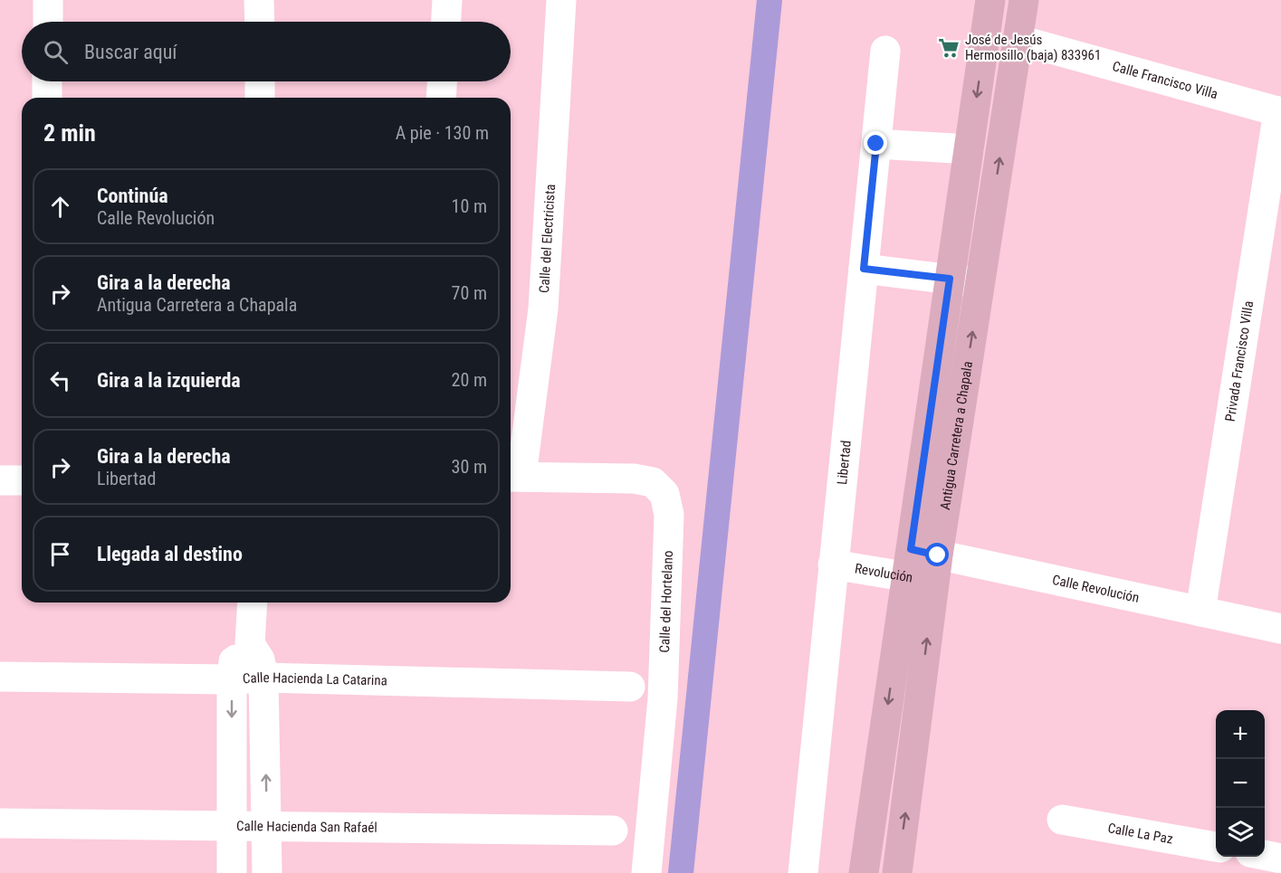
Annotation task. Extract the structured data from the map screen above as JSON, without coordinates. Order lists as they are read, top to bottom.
{
  "streets": {
    "main road": ["Antigua Carretera a Chapala"],
    "street": [
      "Calle Francisco Villa",
      "Calle del Electricista",
      "Privada Francisco Villa",
      "Libertad",
      "Revolución",
      "Calle Revolución",
      "Calle del Hortelano",
      "Calle Hacienda La Catarina",
      "Calle Hacienda San Rafaél",
      "Calle La Paz"
    ]
  },
  "crossings": [
    ["Calle Francisco Villa", "Privada Francisco Villa"],
    ["Calle Francisco Villa", "Antigua Carretera a Chapala"],
    ["Calle del Electricista", "Calle del Hortelano"],
    ["Privada Francisco Villa", "Calle Revolución"],
    ["Antigua Carretera a Chapala", "Revolución"],
    ["Antigua Carretera a Chapala", "Calle Revolución"],
    ["Libertad", "Revolución"],
    ["Revolución", "Calle Revolución"]
  ],
  "places": {
    "supermarket": ["José de Jesús Hermosillo (baja) 833961"]
  },
  "page": {
    "search": "Buscar aquí",
    "heading": ["2 min", "A pie · 130 m"],
    "list": [
      ["Continúa", "Calle Revolución", "10 m"],
      ["Gira a la derecha", "Antigua Carretera a Chapala", "70 m"],
      ["Gira a la izquierda", "20 m"],
      ["Gira a la derecha", "Libertad", "30 m"],
      "Llegada al destino"
    ],
    "map_buttons": ["+", "−"]
  }
}
